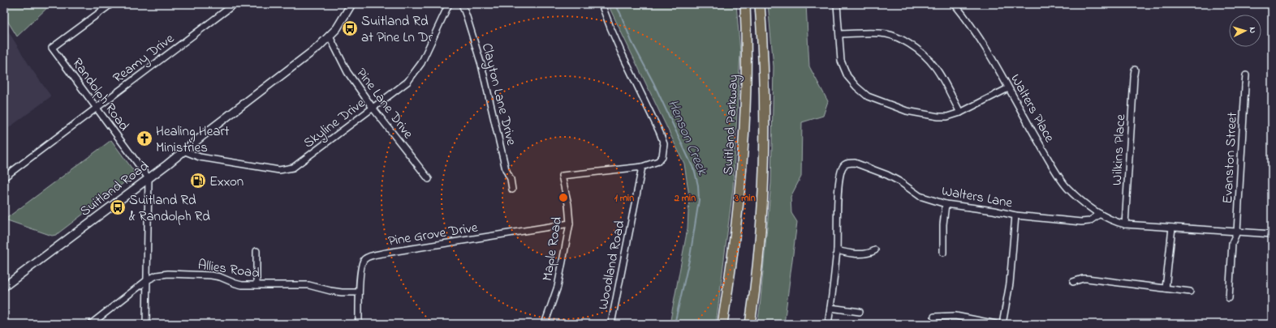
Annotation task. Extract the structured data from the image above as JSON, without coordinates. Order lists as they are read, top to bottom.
{
  "streets": {
    "highway": ["Suitland Parkway"],
    "main road": ["Suitland Road"],
    "street": [
      "Reamy Drive",
      "Randolph Road",
      "Clayton Lane Drive",
      "Pine Lane Drive",
      "Walters Place",
      "Skyline Drive",
      "Wilkins Place",
      "Evanston Street",
      "Walters Lane",
      "Pine Grove Drive",
      "Maple Road",
      "Woodland Road",
      "Allies Road"
    ]
  },
  "crossings": [
    ["Reamy Drive", "Randolph Road"],
    ["Randolph Road", "Suitland Road"],
    ["Pine Lane Drive", "Skyline Drive"],
    ["Pine Lane Drive", "Suitland Road"],
    ["Walters Place", "Walters Lane"],
    ["Skyline Drive", "Suitland Road"],
    ["Pine Grove Drive", "Maple Road"],
    ["Pine Grove Drive", "Allies Road"],
    ["Maple Road", "Woodland Road"]
  ],
  "water": ["Henson Creek"],
  "places": {
    "bus stop": ["Suitland Rd at Pine Ln Dr", "Suitland Rd & Randolph Rd"],
    "church": ["Healing Heart Ministries"],
    "fuel station": ["Exxon"]
  },
  "north": "right",
  "rings": ["1 min", "2 min", "3 min"]
}
